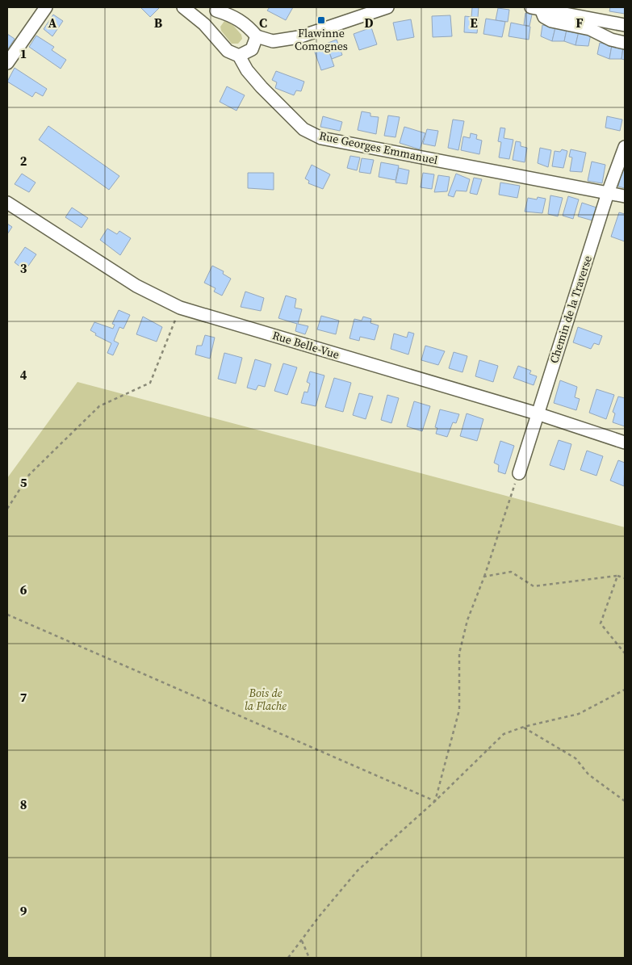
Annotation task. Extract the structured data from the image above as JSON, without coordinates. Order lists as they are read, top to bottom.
{
  "streets": {
    "street": ["Rue Georges Emmanuel", "Chemin de la Traverse", "Rue Belle-Vue"]
  },
  "crossings": [
    ["Rue Georges Emmanuel", "Chemin de la Traverse"],
    ["Chemin de la Traverse", "Rue Belle-Vue"]
  ],
  "parks": ["Bois de la Flache"],
  "places": {
    "transit": ["Flawinne Comognes"]
  },
  "grid": {
    "columns": [
      "A",
      "B",
      "C",
      "D",
      "E",
      "F"
    ],
    "rows": [
      "1",
      "2",
      "3",
      "4",
      "5",
      "6",
      "7",
      "8",
      "9"
    ]
  }
}
